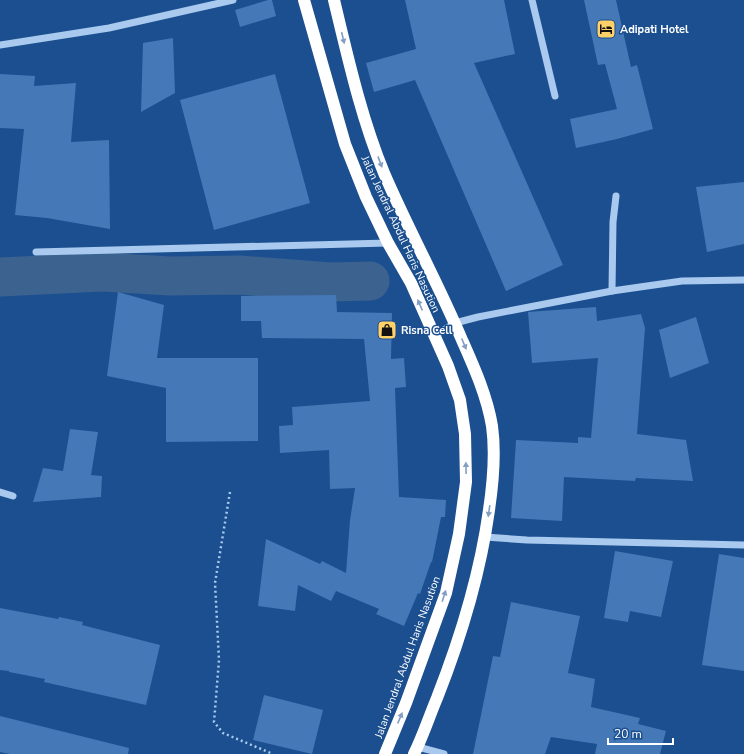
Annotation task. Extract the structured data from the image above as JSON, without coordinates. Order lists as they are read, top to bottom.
{
  "streets": {
    "highway": ["Jalan Jendral Abdul Haris Nasution"]
  },
  "places": {
    "hotel": ["Adipati Hotel"],
    "shop": ["Risna Cell"]
  },
  "scale_bar": "20 m"
}
